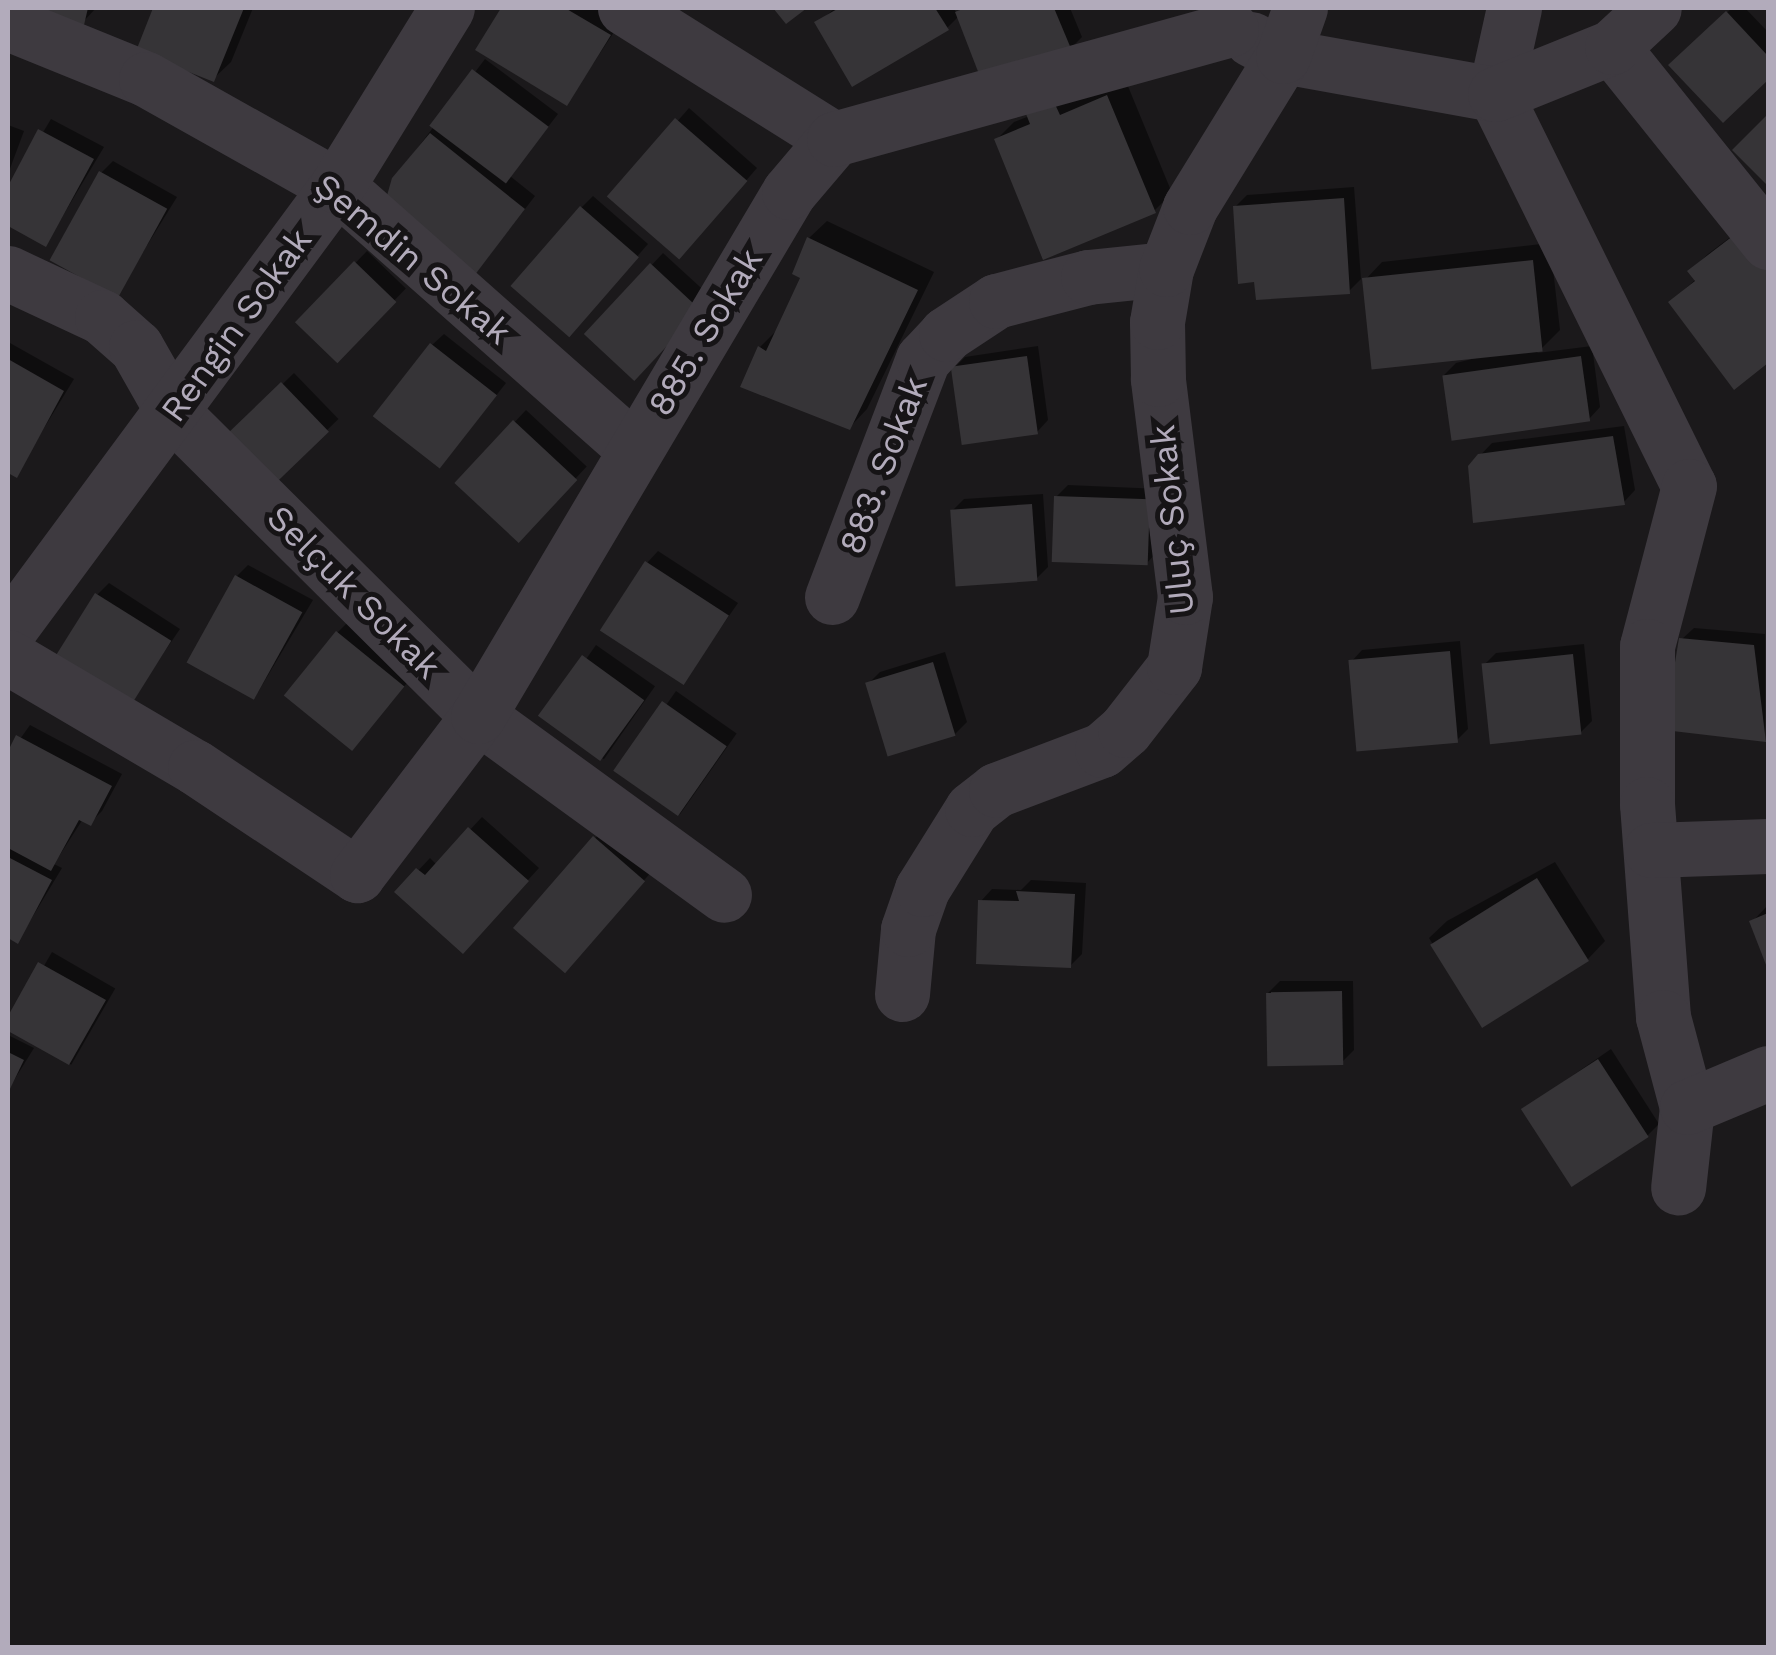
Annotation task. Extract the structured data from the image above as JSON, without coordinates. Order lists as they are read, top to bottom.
{
  "streets": {
    "street": [
      "Şemdin Sokak",
      "Rengin Sokak",
      "885. Sokak",
      "883. Sokak",
      "Uluç Sokak",
      "Selçuk Sokak"
    ]
  },
  "crossings": [
    ["Şemdin Sokak", "Rengin Sokak"],
    ["Şemdin Sokak", "885. Sokak"],
    ["Rengin Sokak", "Selçuk Sokak"],
    ["885. Sokak", "Selçuk Sokak"],
    ["883. Sokak", "Uluç Sokak"]
  ]
}
